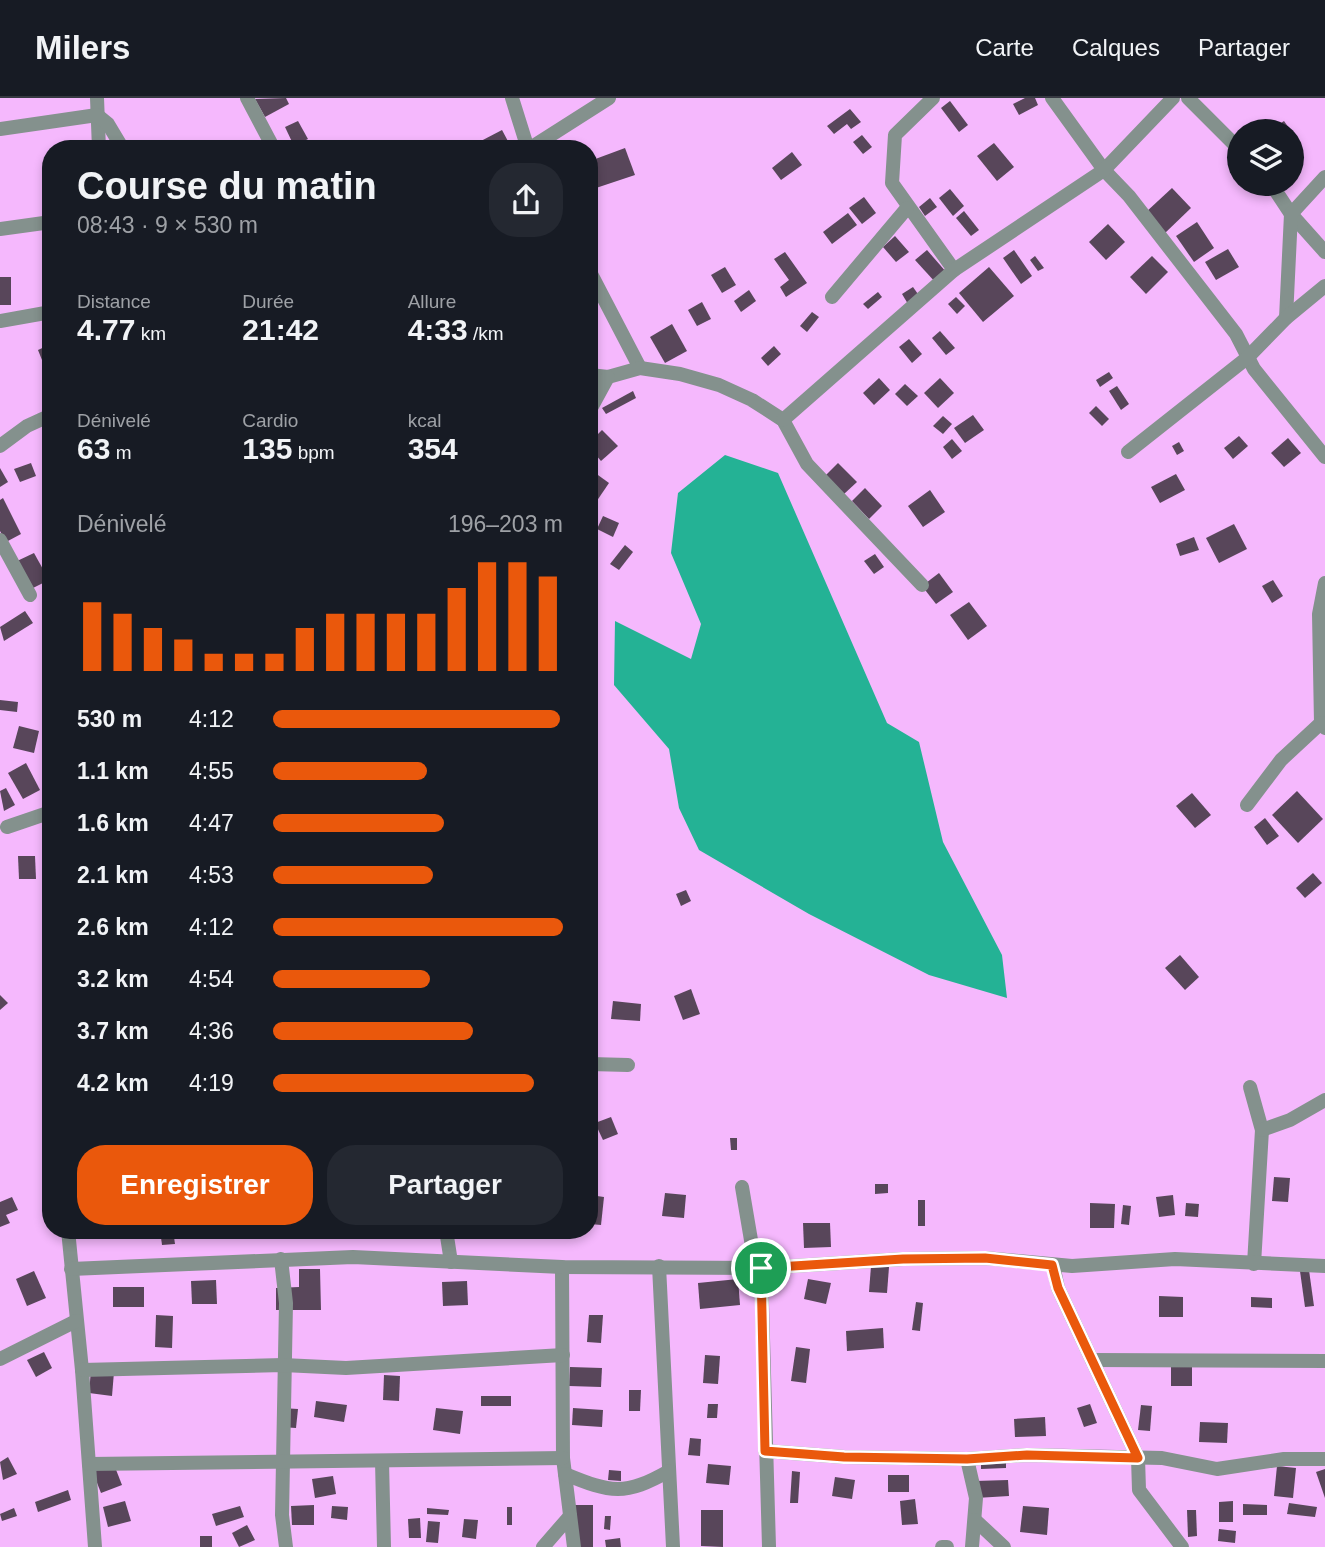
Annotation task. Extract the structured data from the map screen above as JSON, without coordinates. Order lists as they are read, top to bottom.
{
  "page": {
    "header": "Milers",
    "nav": ["Carte", "Calques", "Partager"],
    "heading": ["Course du matin", "08:43 · 9 × 530 m"],
    "stats": [
      ["Distance", "4.77 km"],
      ["Durée", "21:42"],
      ["Allure", "4:33 /km"],
      ["Dénivelé", "63 m"],
      ["Cardio", "135 bpm"],
      ["kcal", "354"]
    ],
    "chart": ["Dénivelé", "196–203 m"],
    "list": [
      {
        "name": "530 m",
        "note": "4:12"
      },
      {
        "name": "1.1 km",
        "note": "4:55"
      },
      {
        "name": "1.6 km",
        "note": "4:47"
      },
      {
        "name": "2.1 km",
        "note": "4:53"
      },
      {
        "name": "2.6 km",
        "note": "4:12"
      },
      {
        "name": "3.2 km",
        "note": "4:54"
      },
      {
        "name": "3.7 km",
        "note": "4:36"
      },
      {
        "name": "4.2 km",
        "note": "4:19"
      }
    ],
    "buttons": ["Enregistrer", "Partager"]
  }
}
